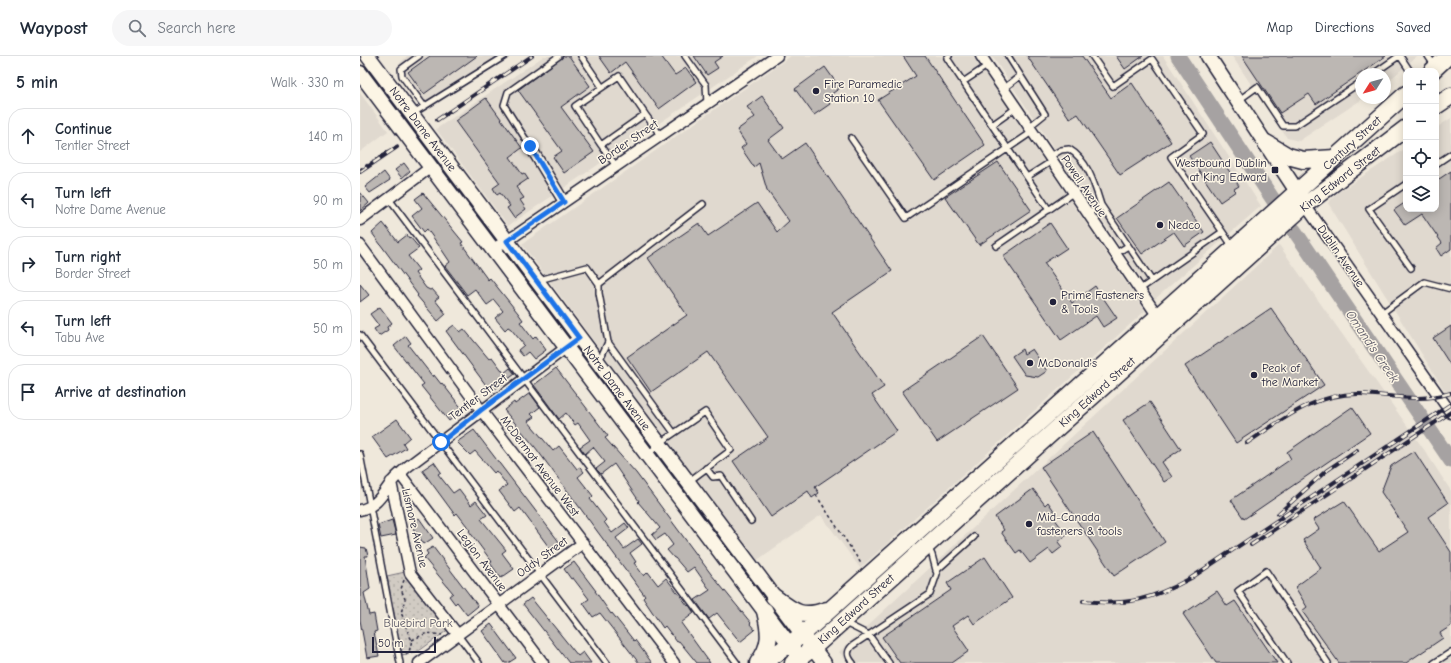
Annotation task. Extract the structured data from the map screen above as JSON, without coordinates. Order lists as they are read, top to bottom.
{
  "streets": {
    "main road": [
      "Notre Dame Avenue",
      "Century Street",
      "King Edward Street",
      "Dublin Avenue"
    ],
    "street": [
      "Border Street",
      "Powell Avenue",
      "Tentler Street",
      "McDermot Avenue West",
      "Lismore Avenue",
      "Oddy Street",
      "Legion Avenue"
    ]
  },
  "crossings": [
    ["Notre Dame Avenue", "Border Street"],
    ["Notre Dame Avenue", "King Edward Street"],
    ["Notre Dame Avenue", "Tentler Street"],
    ["Century Street", "King Edward Street"],
    ["Century Street", "Dublin Avenue"],
    ["King Edward Street", "Powell Avenue"],
    ["King Edward Street", "Dublin Avenue"],
    ["Tentler Street", "McDermot Avenue West"],
    ["Tentler Street", "Lismore Avenue"],
    ["Tentler Street", "Legion Avenue"],
    ["McDermot Avenue West", "Oddy Street"],
    ["Lismore Avenue", "Oddy Street"],
    ["Oddy Street", "Legion Avenue"]
  ],
  "water": ["Omand's Creek"],
  "parks": ["Bluebird Park"],
  "places": {
    "other": [
      "Fire Paramedic Station 10",
      "Nedco",
      "Prime Fasteners & Tools",
      "McDonald's",
      "Peak of the Market",
      "Mid-Canada fasteners & tools"
    ],
    "transit": ["Westbound Dublin at King Edward"]
  },
  "scale_bar": "50 m",
  "north": "bottom left",
  "page": {
    "header": "Waypost",
    "search": "Search here",
    "nav": ["Map", "Directions", "Saved"],
    "heading": ["5 min", "Walk · 330 m"],
    "map_buttons": ["+", "−"],
    "list": [
      ["Continue", "Tentler Street", "140 m"],
      ["Turn left", "Notre Dame Avenue", "90 m"],
      ["Turn right", "Border Street", "50 m"],
      ["Turn left", "Tabu Ave", "50 m"],
      "Arrive at destination"
    ],
    "scale": "50 m"
  }
}
